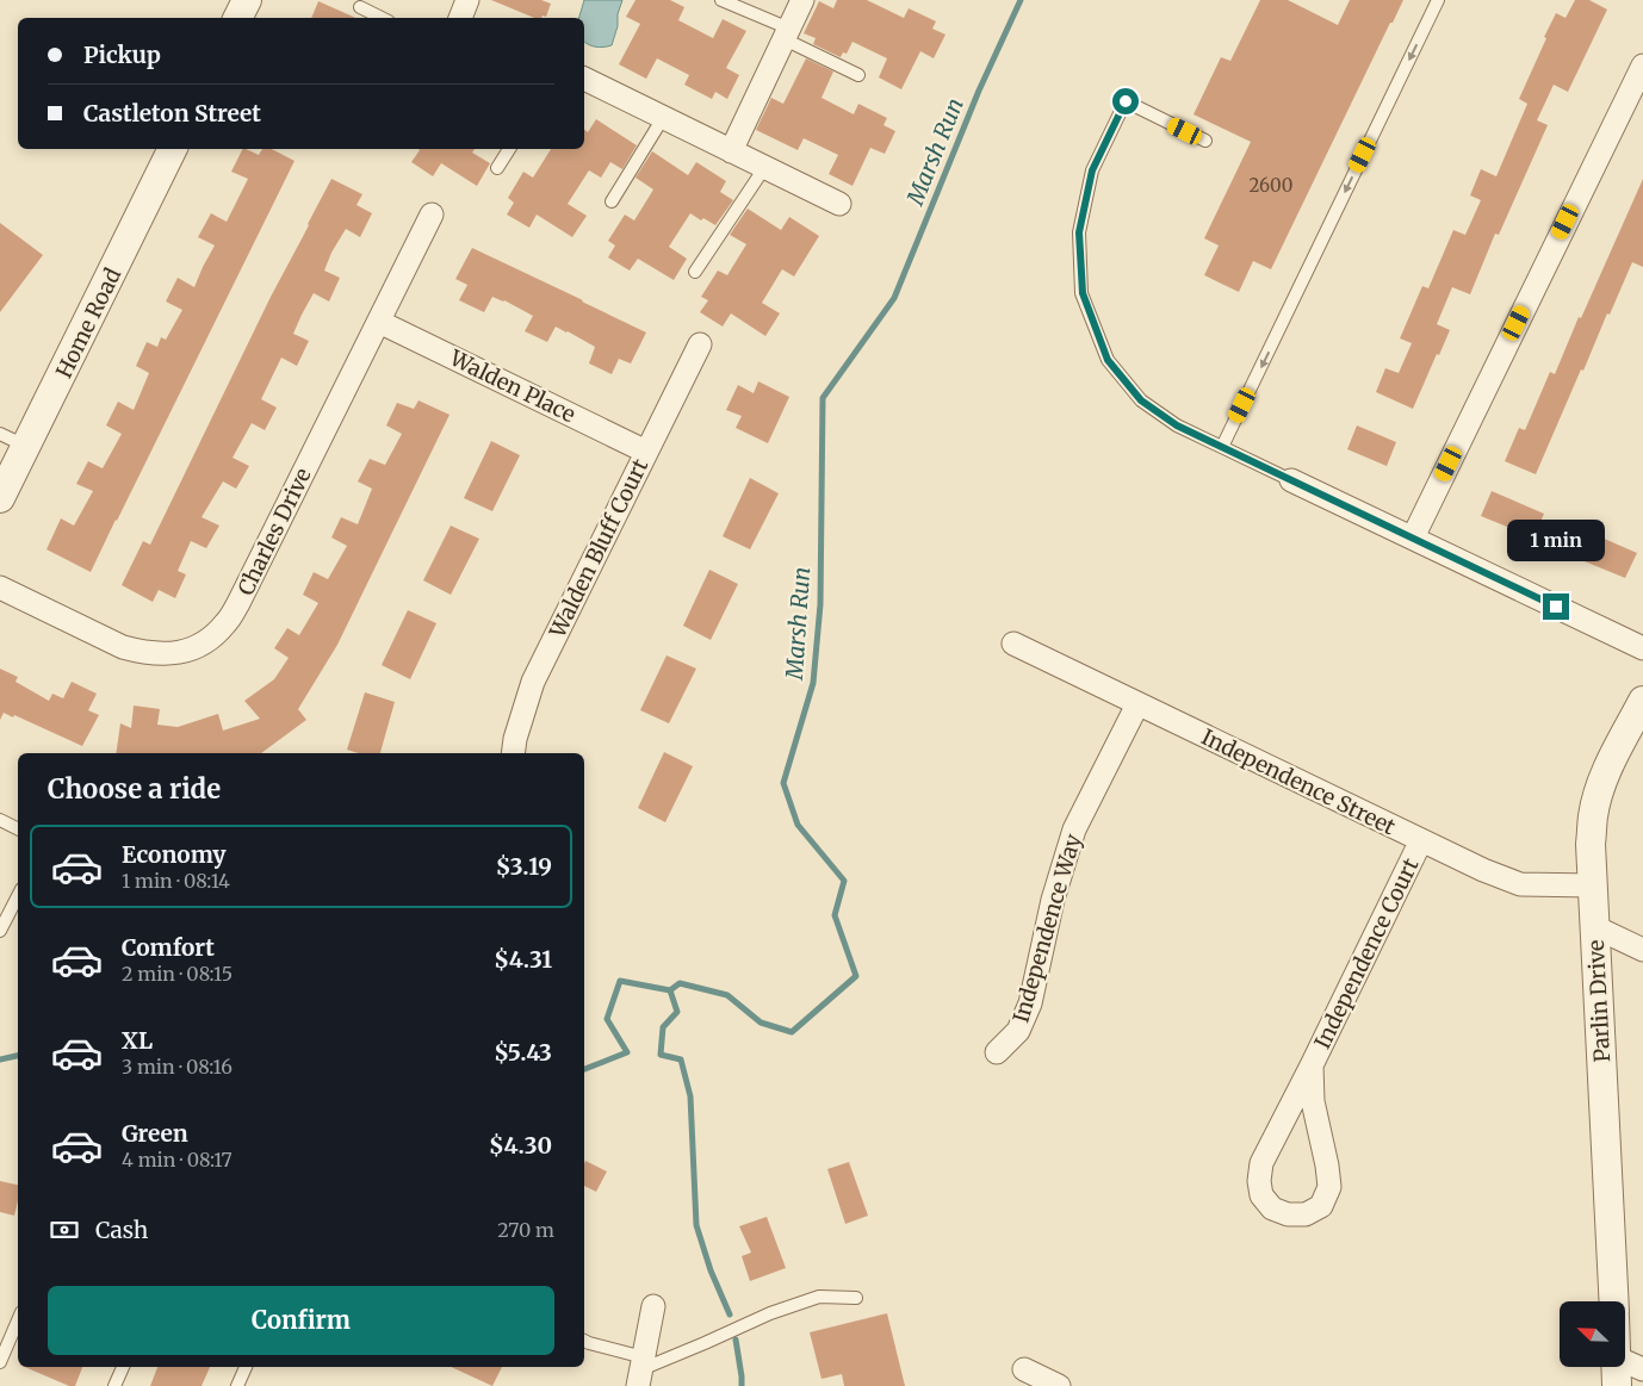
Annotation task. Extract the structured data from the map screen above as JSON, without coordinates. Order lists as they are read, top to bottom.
{
  "streets": {
    "street": [
      "Home Road",
      "Walden Place",
      "Charles Drive",
      "Walden Bluff Court",
      "Independence Street",
      "Independence Way",
      "Independence Court",
      "Parlin Drive"
    ]
  },
  "crossings": [
    ["Walden Place", "Charles Drive"],
    ["Walden Place", "Walden Bluff Court"],
    ["Independence Street", "Independence Way"],
    ["Independence Street", "Independence Court"],
    ["Independence Street", "Parlin Drive"]
  ],
  "water": ["Marsh Run"],
  "house_numbers": ["2600"],
  "north": "top left",
  "page": {
    "banner": ["Pickup", "Castleton Street"],
    "bubble": "1 min",
    "heading": "Choose a ride",
    "list": [
      {
        "name": "Economy",
        "note": "1 min · 08:14",
        "value": "$3.19"
      },
      {
        "name": "Comfort",
        "note": "2 min · 08:15",
        "value": "$4.31"
      },
      {
        "name": "XL",
        "note": "3 min · 08:16",
        "value": "$5.43"
      },
      {
        "name": "Green",
        "note": "4 min · 08:17",
        "value": "$4.30"
      }
    ],
    "pay": ["Cash", "270 m"],
    "buttons": "Confirm"
  }
}
